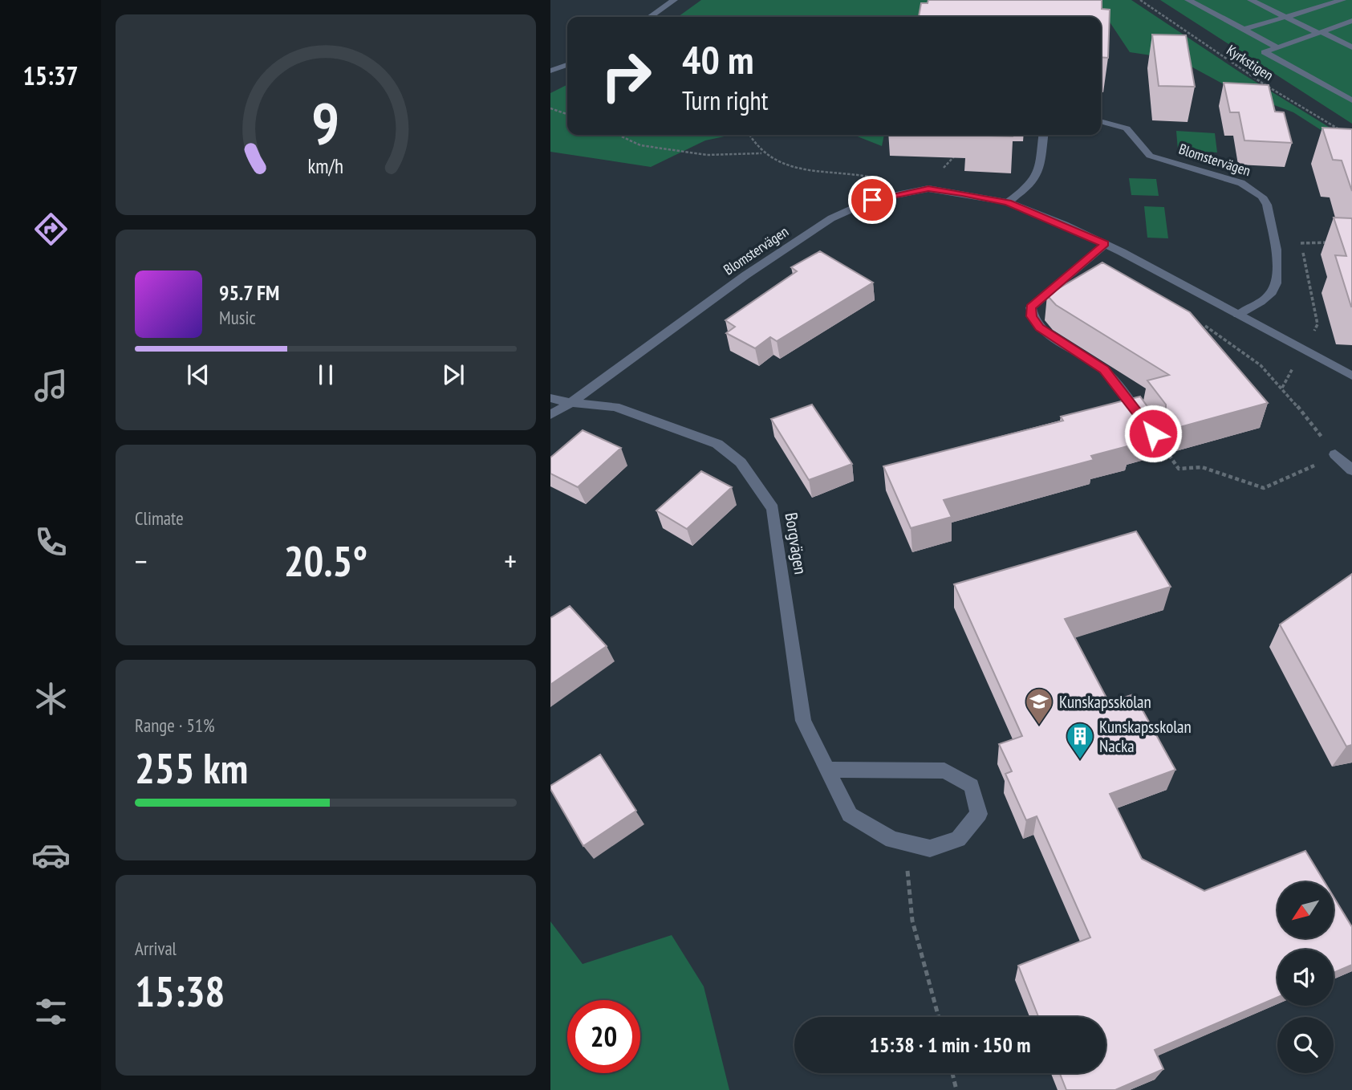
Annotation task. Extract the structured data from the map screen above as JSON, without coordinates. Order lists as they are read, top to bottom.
{
  "streets": {
    "street": ["Blomstervägen", "Borgvägen"],
    "path": ["Kyrkstigen"]
  },
  "crossings": [
    ["Blomstervägen", "Borgvägen"]
  ],
  "places": {
    "school or university": ["Kunskapsskolan"],
    "building": ["Kunskapsskolan Nacka"]
  },
  "north": "bottom left",
  "page": {
    "tabs": "15:37",
    "turn": ["40 m", "Turn right"],
    "song": ["95.7 FM", "Music"],
    "tile": [
      "Climate",
      ["Range · 51%", "255 km"],
      ["Arrival", "15:38"]
    ],
    "heat": ["−", "20.5°", "+"],
    "limit": "20",
    "trip": "15:38 · 1 min · 150 m",
    "gauge": ["9", "km/h"]
  }
}
